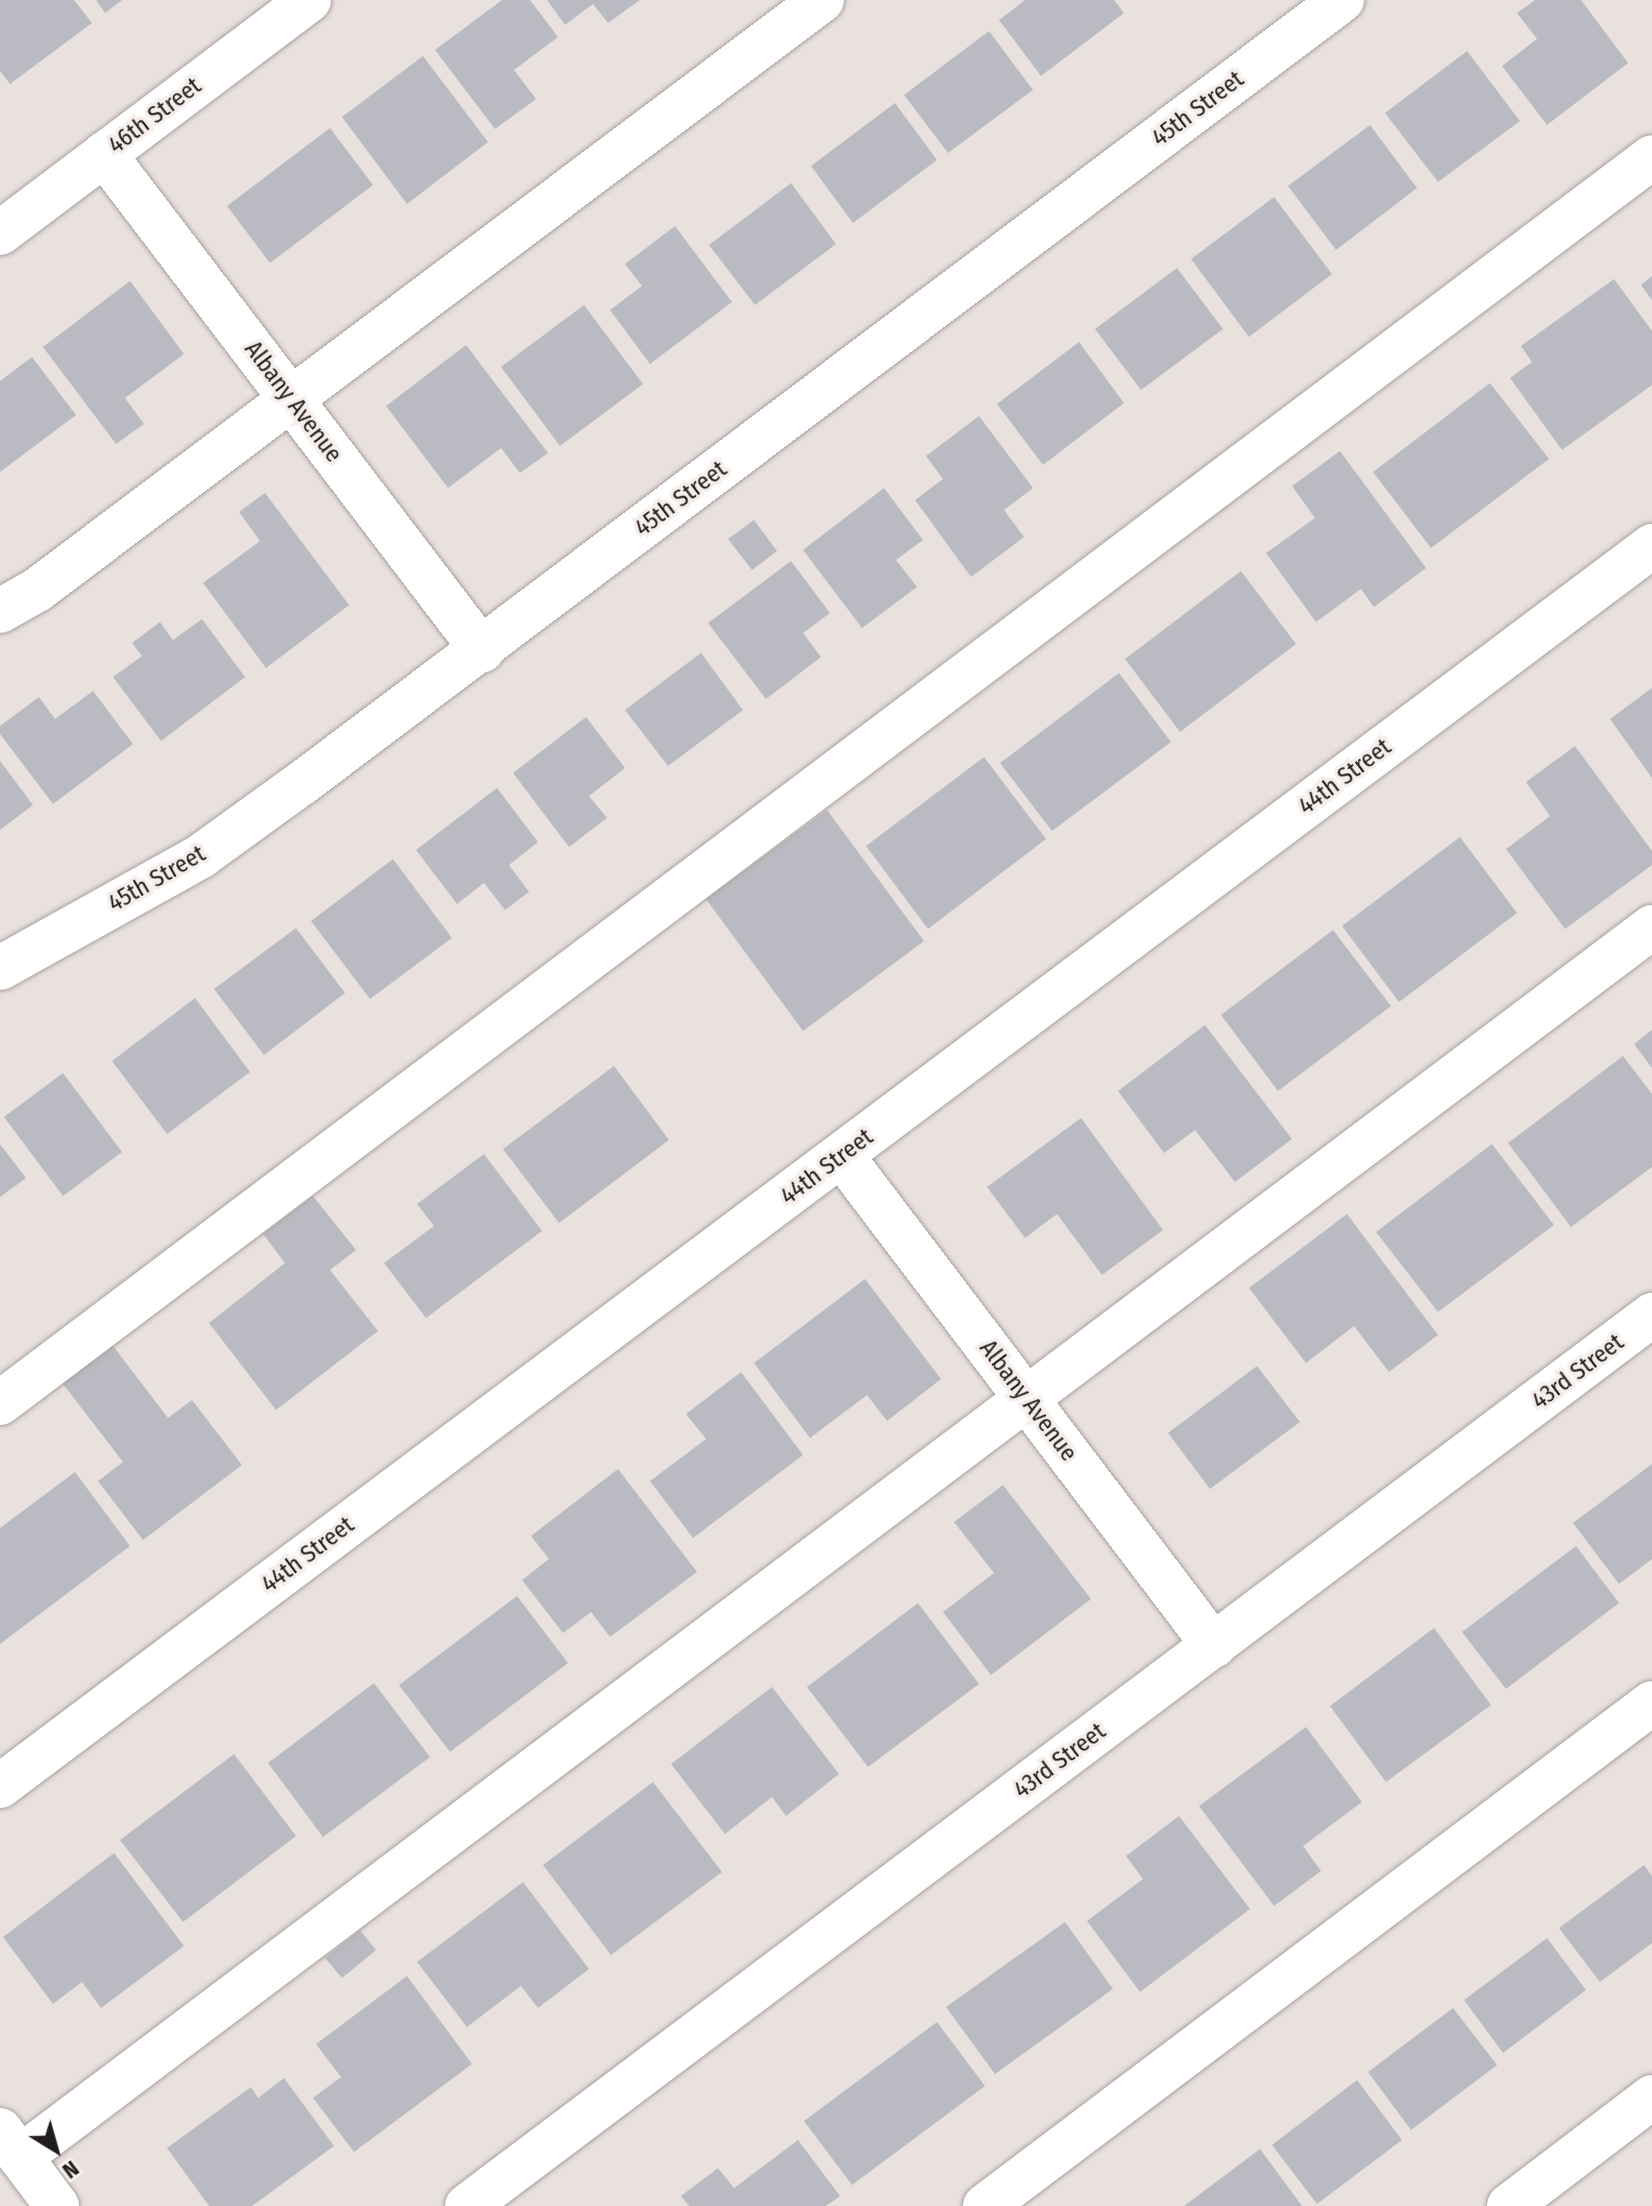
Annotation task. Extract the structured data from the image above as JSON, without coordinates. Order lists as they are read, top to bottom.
{
  "streets": {
    "street": [
      "45th Street",
      "46th Street",
      "Albany Avenue",
      "44th Street",
      "43rd Street"
    ]
  },
  "crossings": [
    ["45th Street", "Albany Avenue"],
    ["46th Street", "Albany Avenue"],
    ["Albany Avenue", "44th Street"],
    ["Albany Avenue", "43rd Street"]
  ],
  "north": "bottom right"
}
